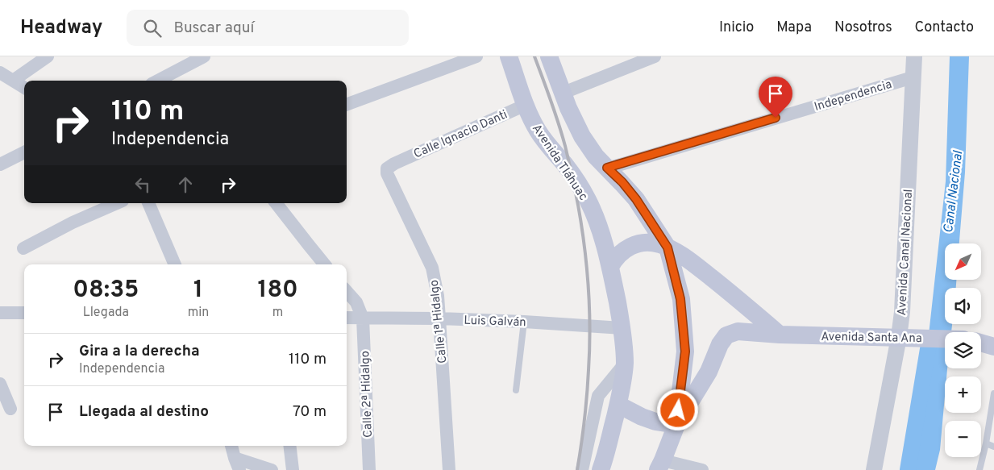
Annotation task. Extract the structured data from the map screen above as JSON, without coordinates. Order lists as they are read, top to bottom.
{
  "streets": {
    "main road": ["Avenida Tláhuac", "Avenida Santa Ana"],
    "street": [
      "Independencia",
      "Calle Ignacio Danti",
      "Avenida Canal Nacional",
      "Luis Galván",
      "Calle 1ª Hidalgo",
      "Calle 2ª Hidalgo"
    ]
  },
  "crossings": [
    ["Independencia", "Avenida Canal Nacional"],
    ["Calle Ignacio Danti", "Avenida Tláhuac"],
    ["Calle Ignacio Danti", "Calle 1ª Hidalgo"],
    ["Avenida Tláhuac", "Luis Galván"],
    ["Avenida Canal Nacional", "Avenida Santa Ana"],
    ["Luis Galván", "Calle 1ª Hidalgo"],
    ["Luis Galván", "Calle 2ª Hidalgo"]
  ],
  "water": ["Canal Nacional"],
  "north": "bottom left",
  "page": {
    "header": "Headway",
    "search": "Buscar aquí",
    "nav": [
      "Inicio",
      "Mapa",
      "Nosotros",
      "Contacto"
    ],
    "turn": ["110 m", "Independencia"],
    "map_buttons": ["+", "−"],
    "eta": [
      "08:35",
      "Llegada",
      "1",
      "min",
      "180",
      "m"
    ],
    "list": [
      {
        "name": "Gira a la derecha",
        "note": "Independencia",
        "value": "110 m"
      },
      {
        "name": "Llegada al destino",
        "value": "70 m"
      }
    ]
  }
}
